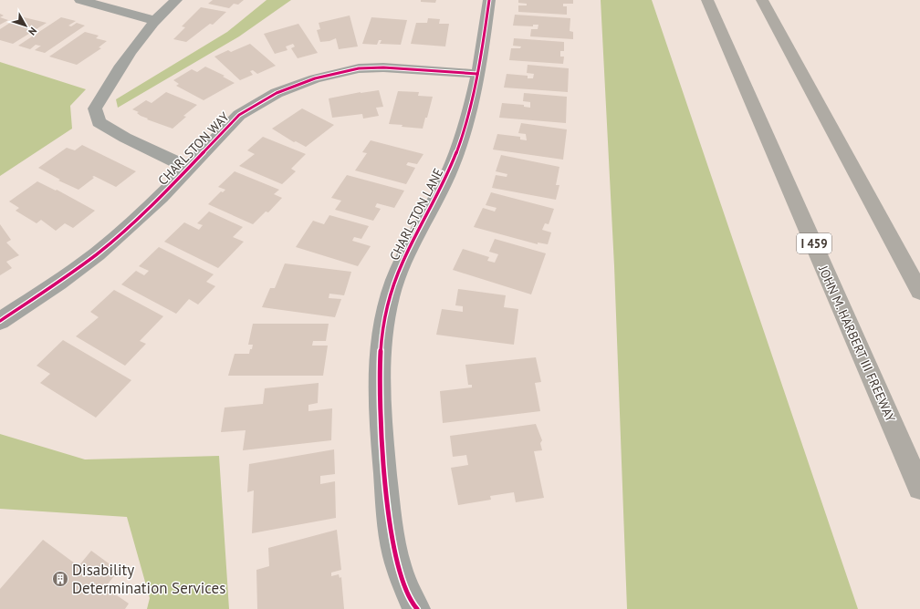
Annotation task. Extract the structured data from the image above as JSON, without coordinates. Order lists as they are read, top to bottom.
{
  "streets": {
    "highway": ["I 459", "JOHN M. HARBERT III FREEWAY"],
    "street": ["CHARLSTON WAY", "CHARLSTON LANE"]
  },
  "crossings": [
    ["CHARLSTON WAY", "CHARLSTON LANE"]
  ],
  "places": {
    "building": ["Disability Determination Services"]
  },
  "north": "bottom right"
}
